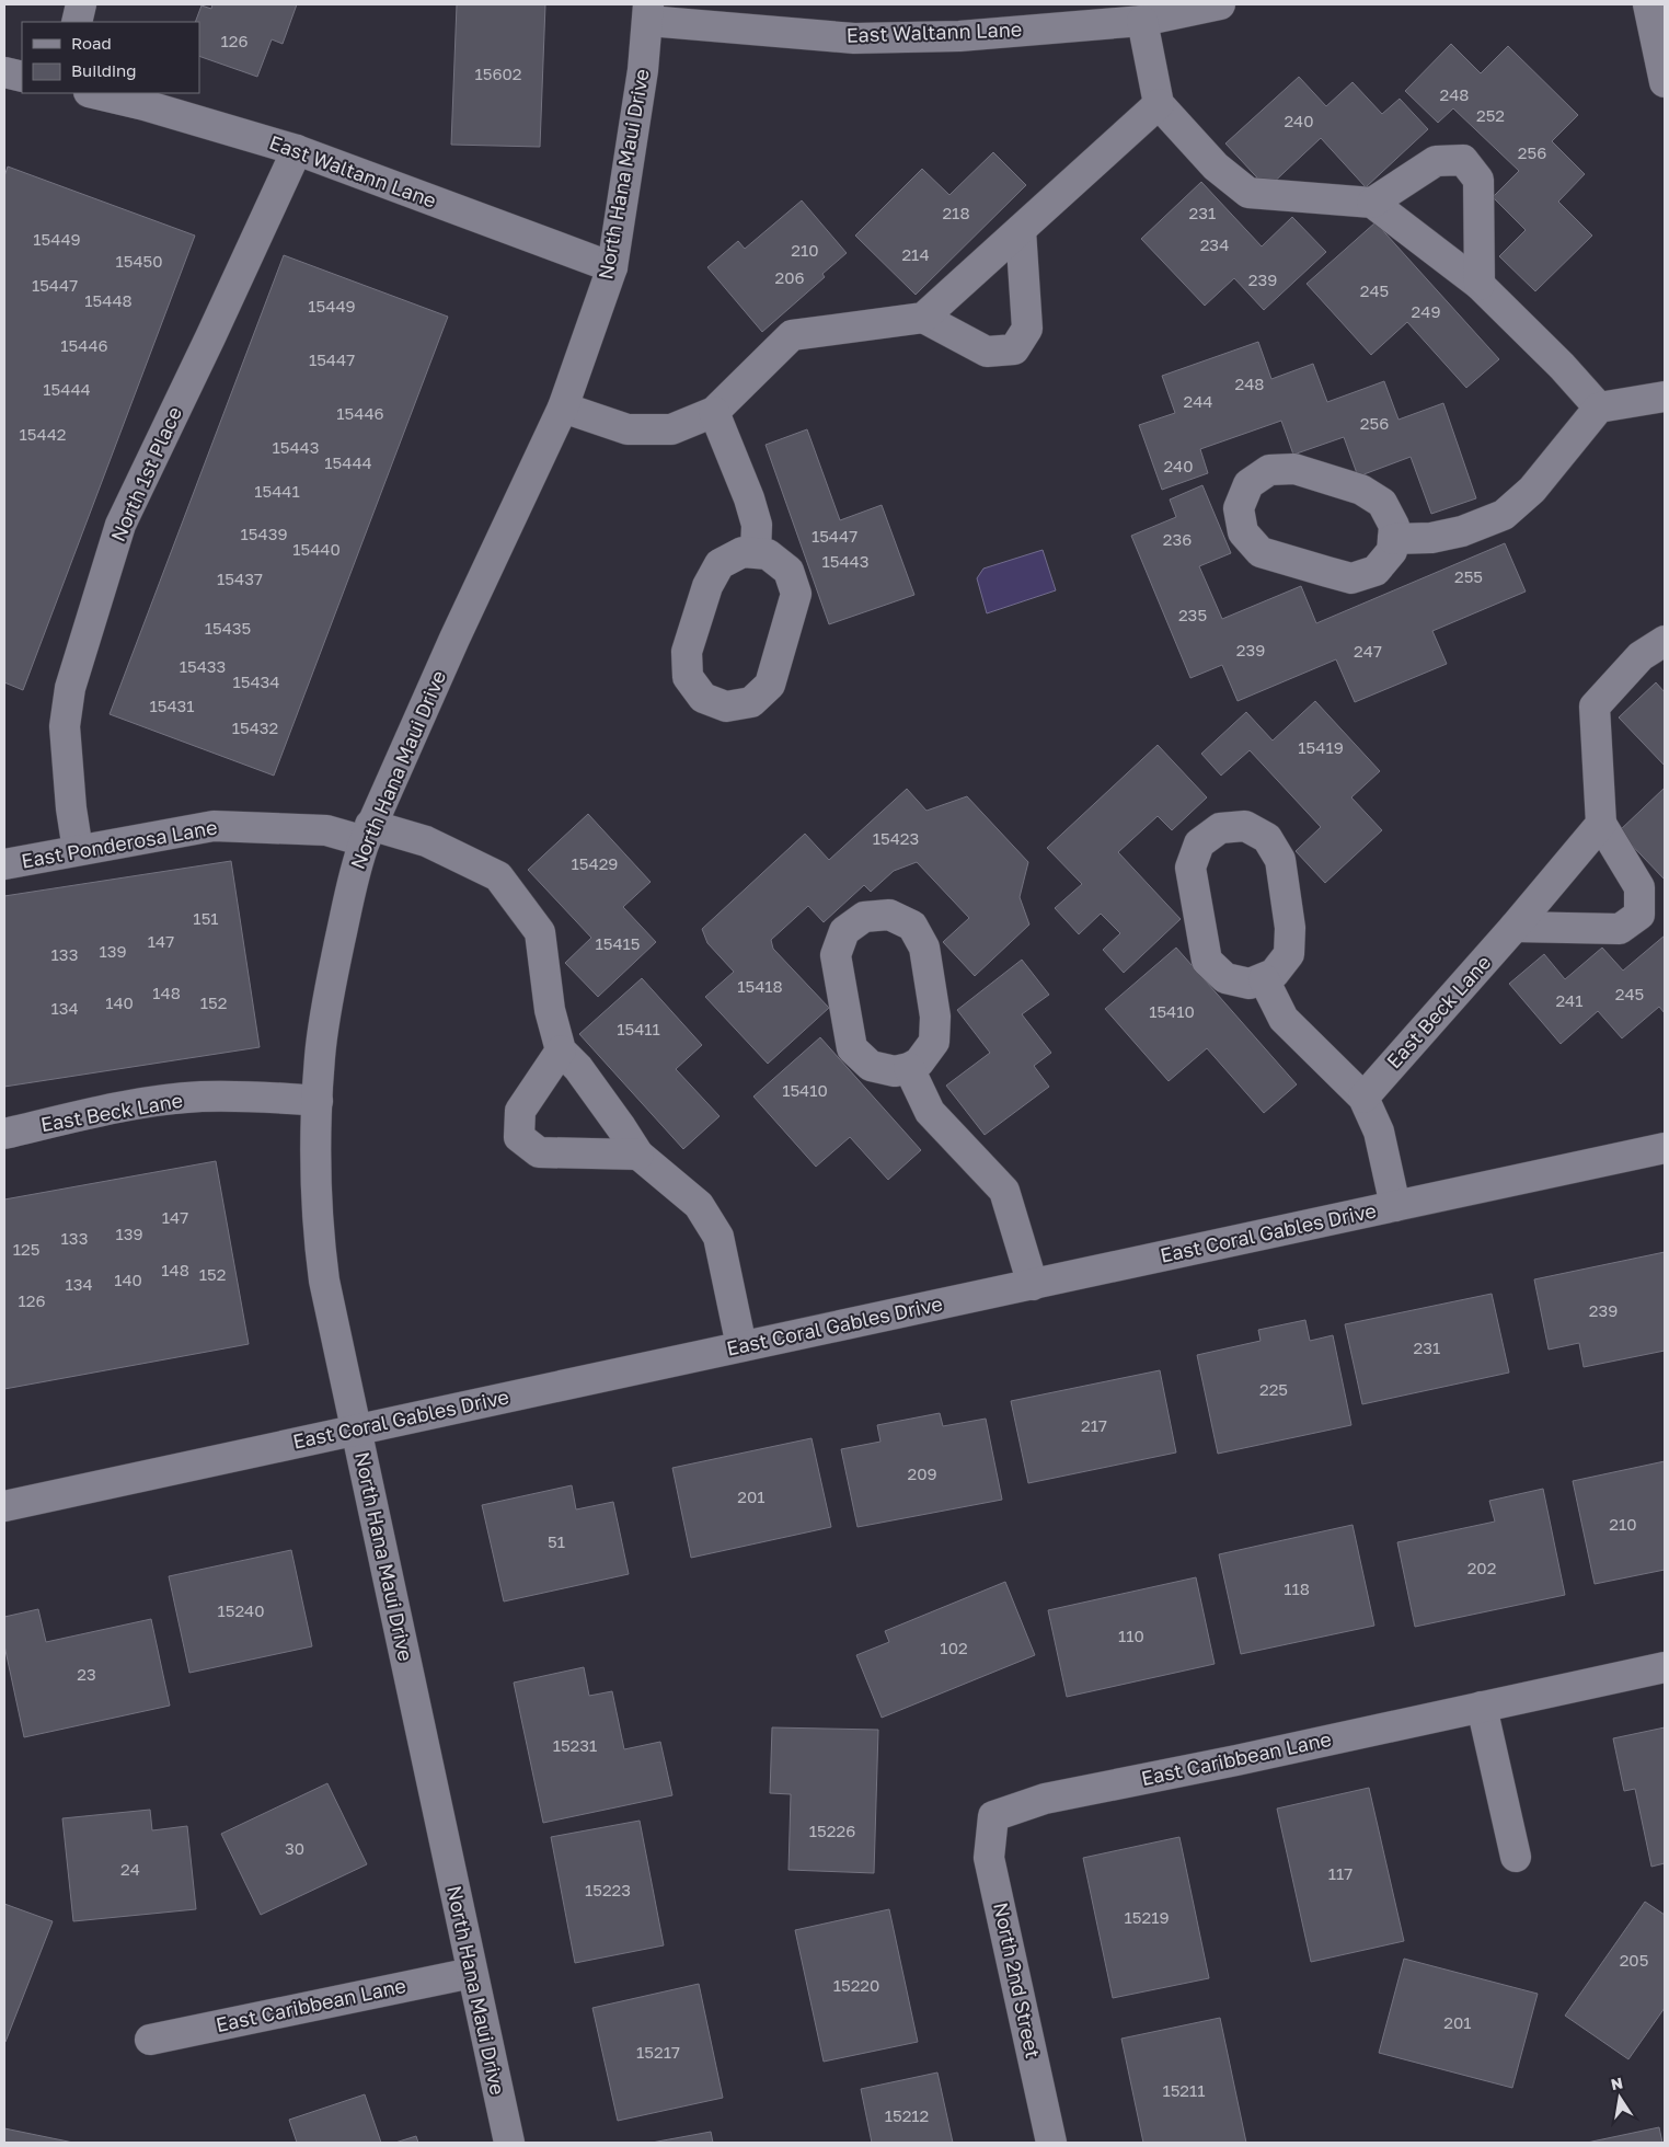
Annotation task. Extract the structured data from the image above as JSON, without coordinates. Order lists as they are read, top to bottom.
{
  "streets": {
    "street": [
      "East Waltann Lane",
      "North Hana Maui Drive",
      "North 1st Place",
      "East Ponderosa Lane",
      "East Beck Lane",
      "East Coral Gables Drive",
      "East Caribbean Lane",
      "North 2nd Street"
    ]
  },
  "crossings": [
    ["East Waltann Lane", "North Hana Maui Drive"],
    ["East Waltann Lane", "North 1st Place"],
    ["North Hana Maui Drive", "East Ponderosa Lane"],
    ["North Hana Maui Drive", "East Beck Lane"],
    ["North Hana Maui Drive", "East Coral Gables Drive"],
    ["North Hana Maui Drive", "East Caribbean Lane"],
    ["North 1st Place", "East Ponderosa Lane"],
    ["East Caribbean Lane", "North 2nd Street"]
  ],
  "house_numbers": [
    "126",
    "15602",
    "248",
    "252",
    "240",
    "256",
    "218",
    "231",
    "15449",
    "234",
    "210",
    "214",
    "15450",
    "206",
    "239",
    "15447",
    "245",
    "15448",
    "15449",
    "249",
    "15446",
    "15447",
    "248",
    "15444",
    "244",
    "15446",
    "256",
    "15442",
    "15443",
    "15444",
    "240",
    "15441",
    "15439",
    "15447",
    "236",
    "15440",
    "15443",
    "255",
    "15437",
    "235",
    "15435",
    "239",
    "247",
    "15433",
    "15434",
    "15431",
    "15432",
    "15419",
    "15423",
    "15429",
    "151",
    "147",
    "15415",
    "139",
    "133",
    "15418",
    "148",
    "245",
    "241",
    "140",
    "152",
    "134",
    "15410",
    "15411",
    "15410",
    "147",
    "139",
    "133",
    "125",
    "148",
    "152",
    "140",
    "134",
    "126",
    "239",
    "231",
    "225",
    "217",
    "209",
    "201",
    "210",
    "51",
    "202",
    "118",
    "15240",
    "110",
    "102",
    "23",
    "15231",
    "15226",
    "30",
    "24",
    "117",
    "15223",
    "15219",
    "205",
    "15220",
    "201",
    "15217",
    "15211",
    "15212"
  ],
  "legend": ["Road", "Building"],
  "north": "top"
}
